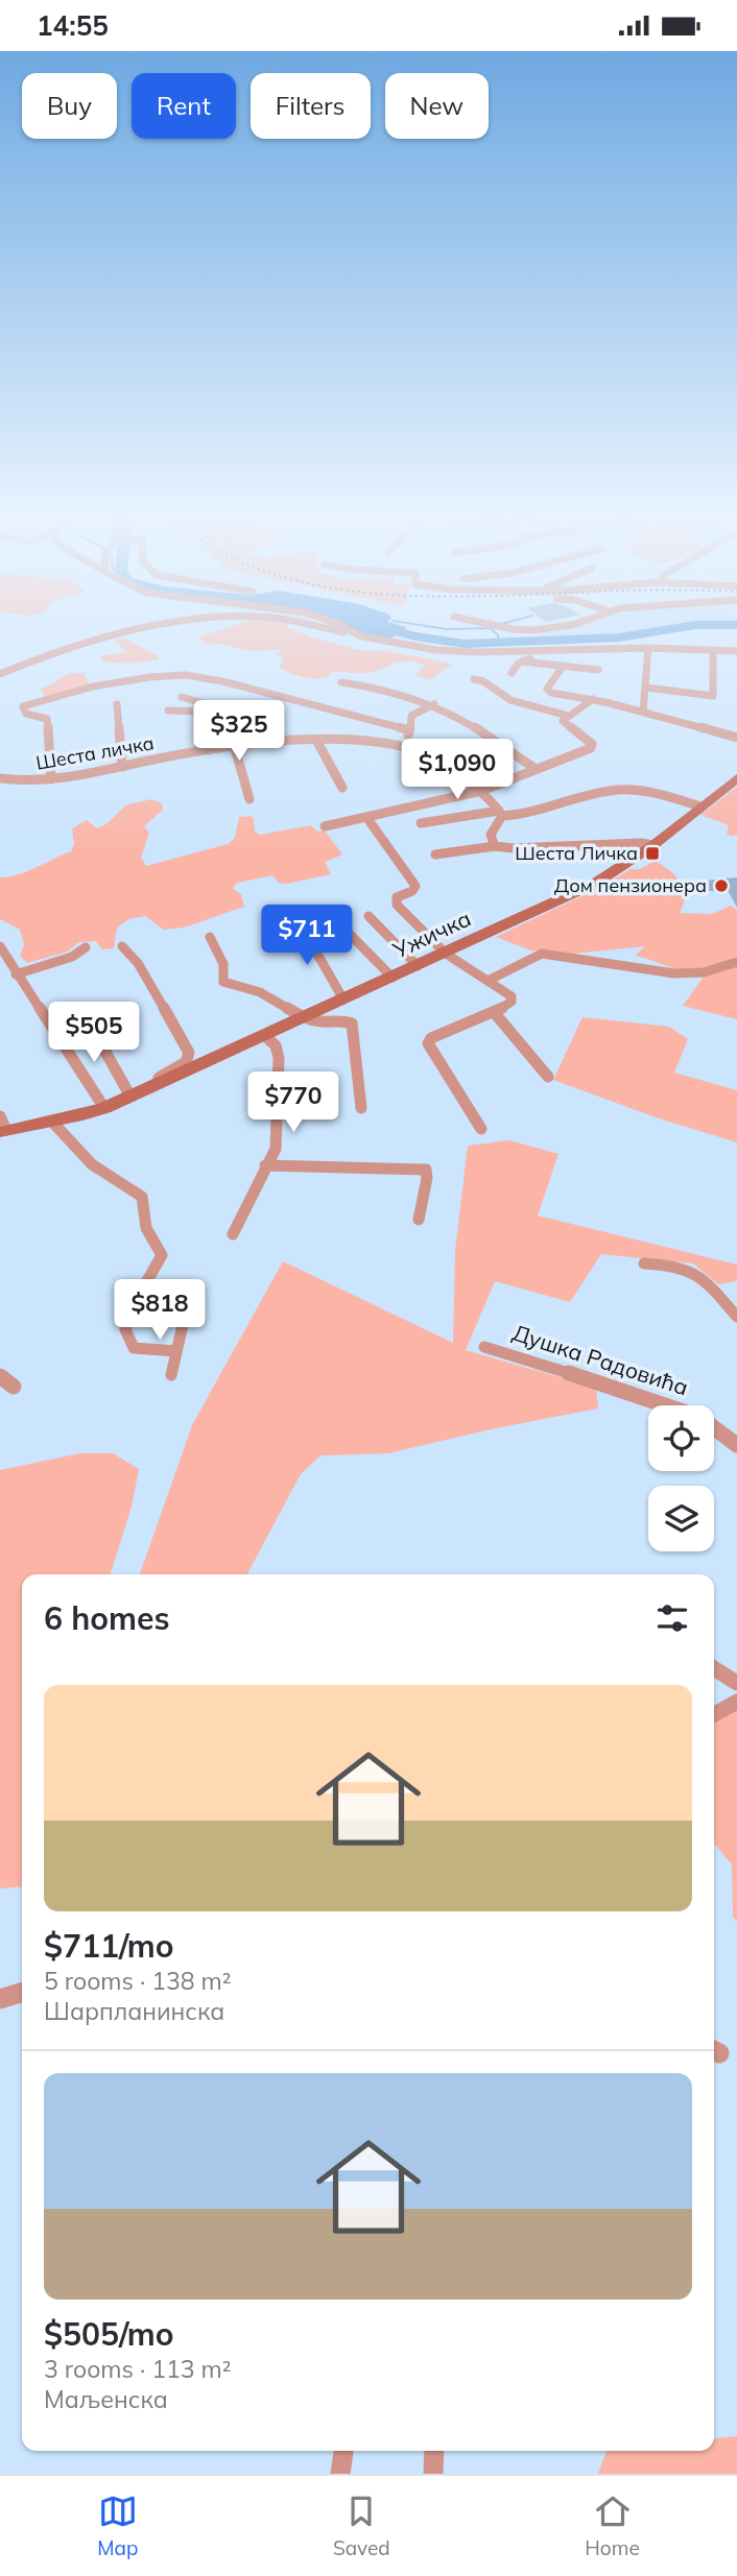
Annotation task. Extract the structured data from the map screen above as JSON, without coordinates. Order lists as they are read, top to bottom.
{
  "streets": {
    "main road": ["Ужичка"],
    "street": ["Шеста личка", "Душка Радовића"]
  },
  "places": {
    "transit": ["Шеста Личка"],
    "other": ["Дом пензионера"]
  },
  "page": {
    "status": "14:55",
    "chip": [
      "Buy",
      "Rent",
      "Filters",
      "New"
    ],
    "price": [
      "$325",
      "$1,090",
      "$711",
      "$505",
      "$770",
      "$818"
    ],
    "heading": "6 homes",
    "list": [
      {
        "name": "$711/mo",
        "note": "5 rooms · 138 m² · Шарпланинска"
      },
      {
        "name": "$505/mo",
        "note": "3 rooms · 113 m² · Маљенска"
      }
    ],
    "tabs": ["Map", "Saved", "Home"]
  }
}
